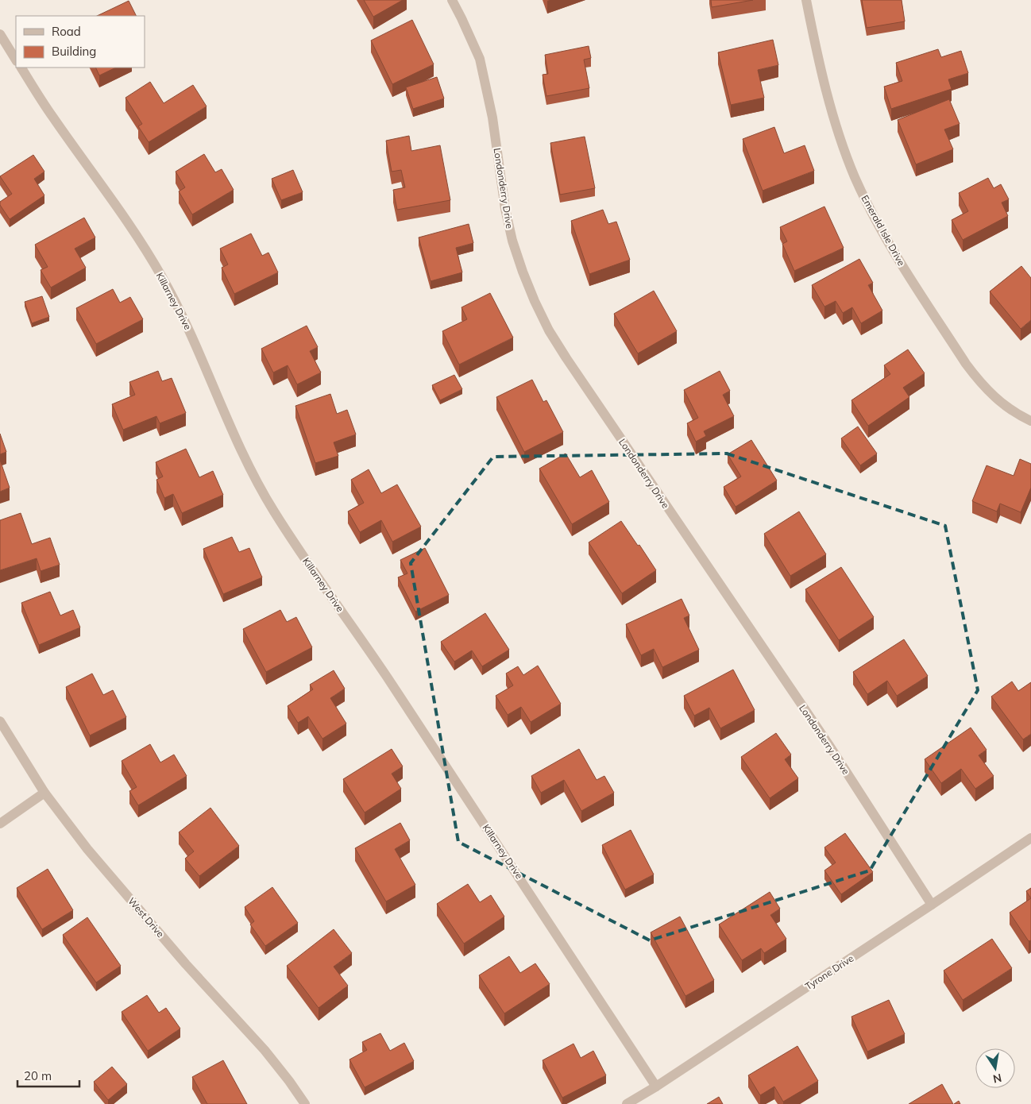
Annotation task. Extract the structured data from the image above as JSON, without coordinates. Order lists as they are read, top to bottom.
{
  "streets": {
    "street": [
      "Londonderry Drive",
      "Emerald Isle Drive",
      "Killarney Drive",
      "West Drive",
      "Tyrone Drive"
    ]
  },
  "crossings": [
    ["Londonderry Drive", "Tyrone Drive"],
    ["Killarney Drive", "Tyrone Drive"]
  ],
  "legend": ["Road", "Building"],
  "scale_bar": "20 m",
  "north": "bottom"
}
